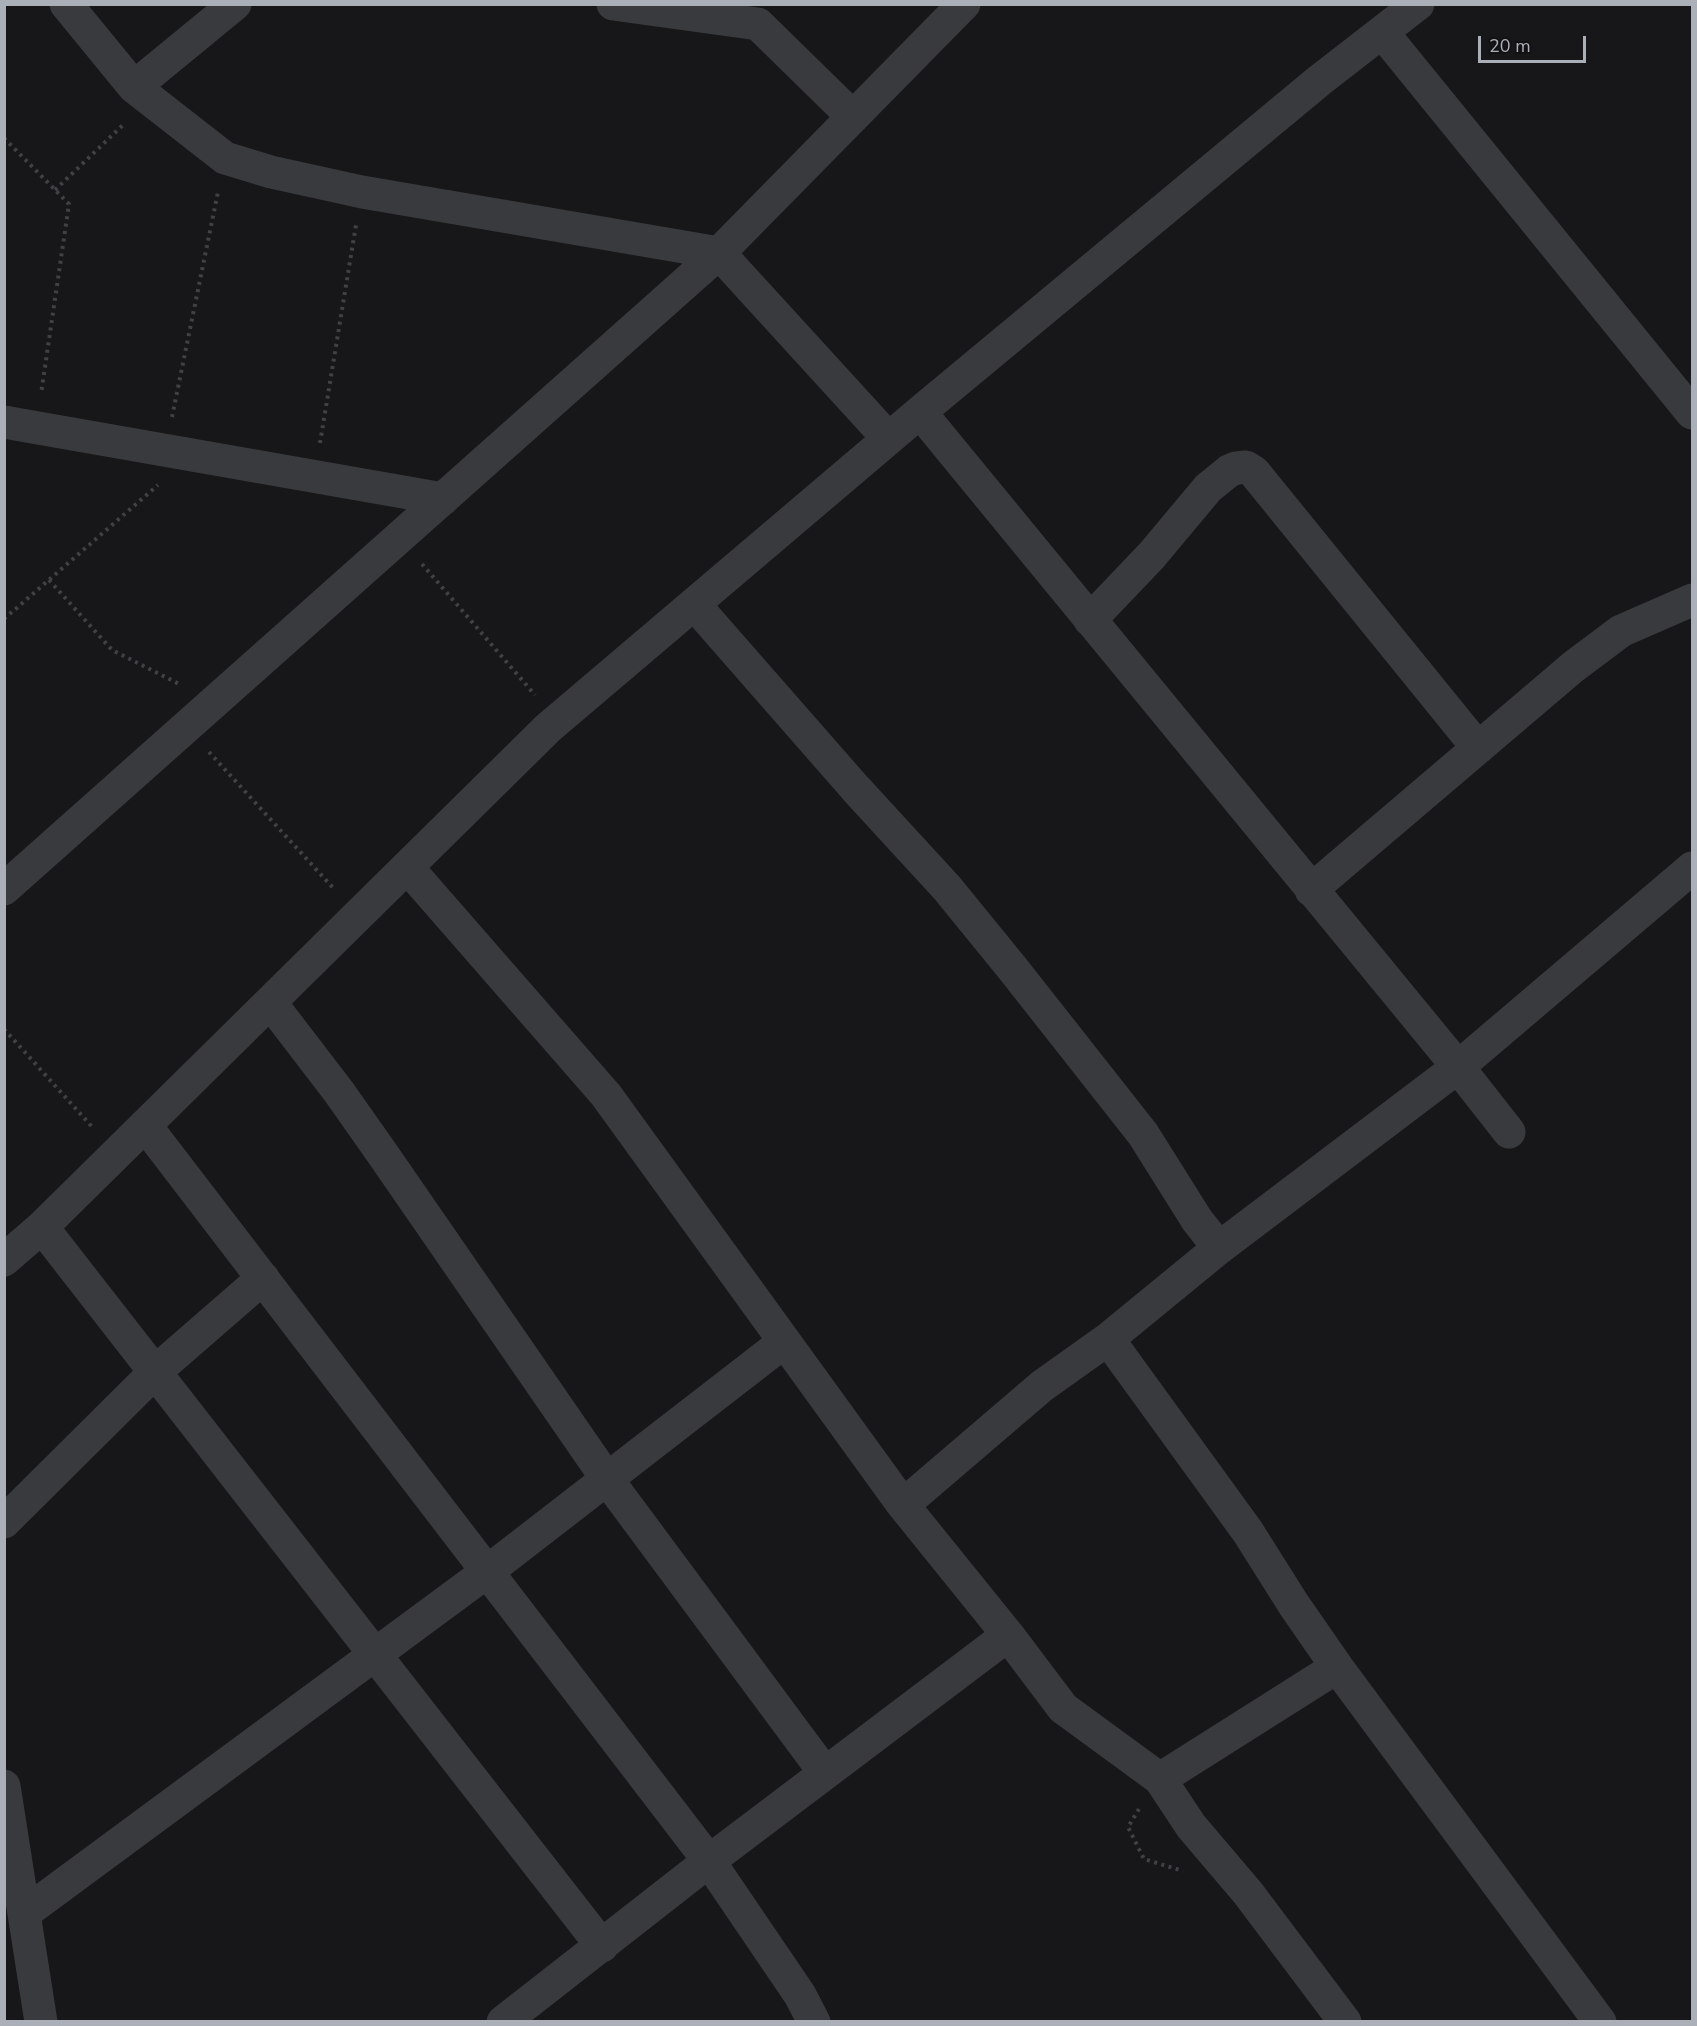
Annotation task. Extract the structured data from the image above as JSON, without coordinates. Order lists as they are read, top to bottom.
{
  "scale_bar": "20 m"
}
